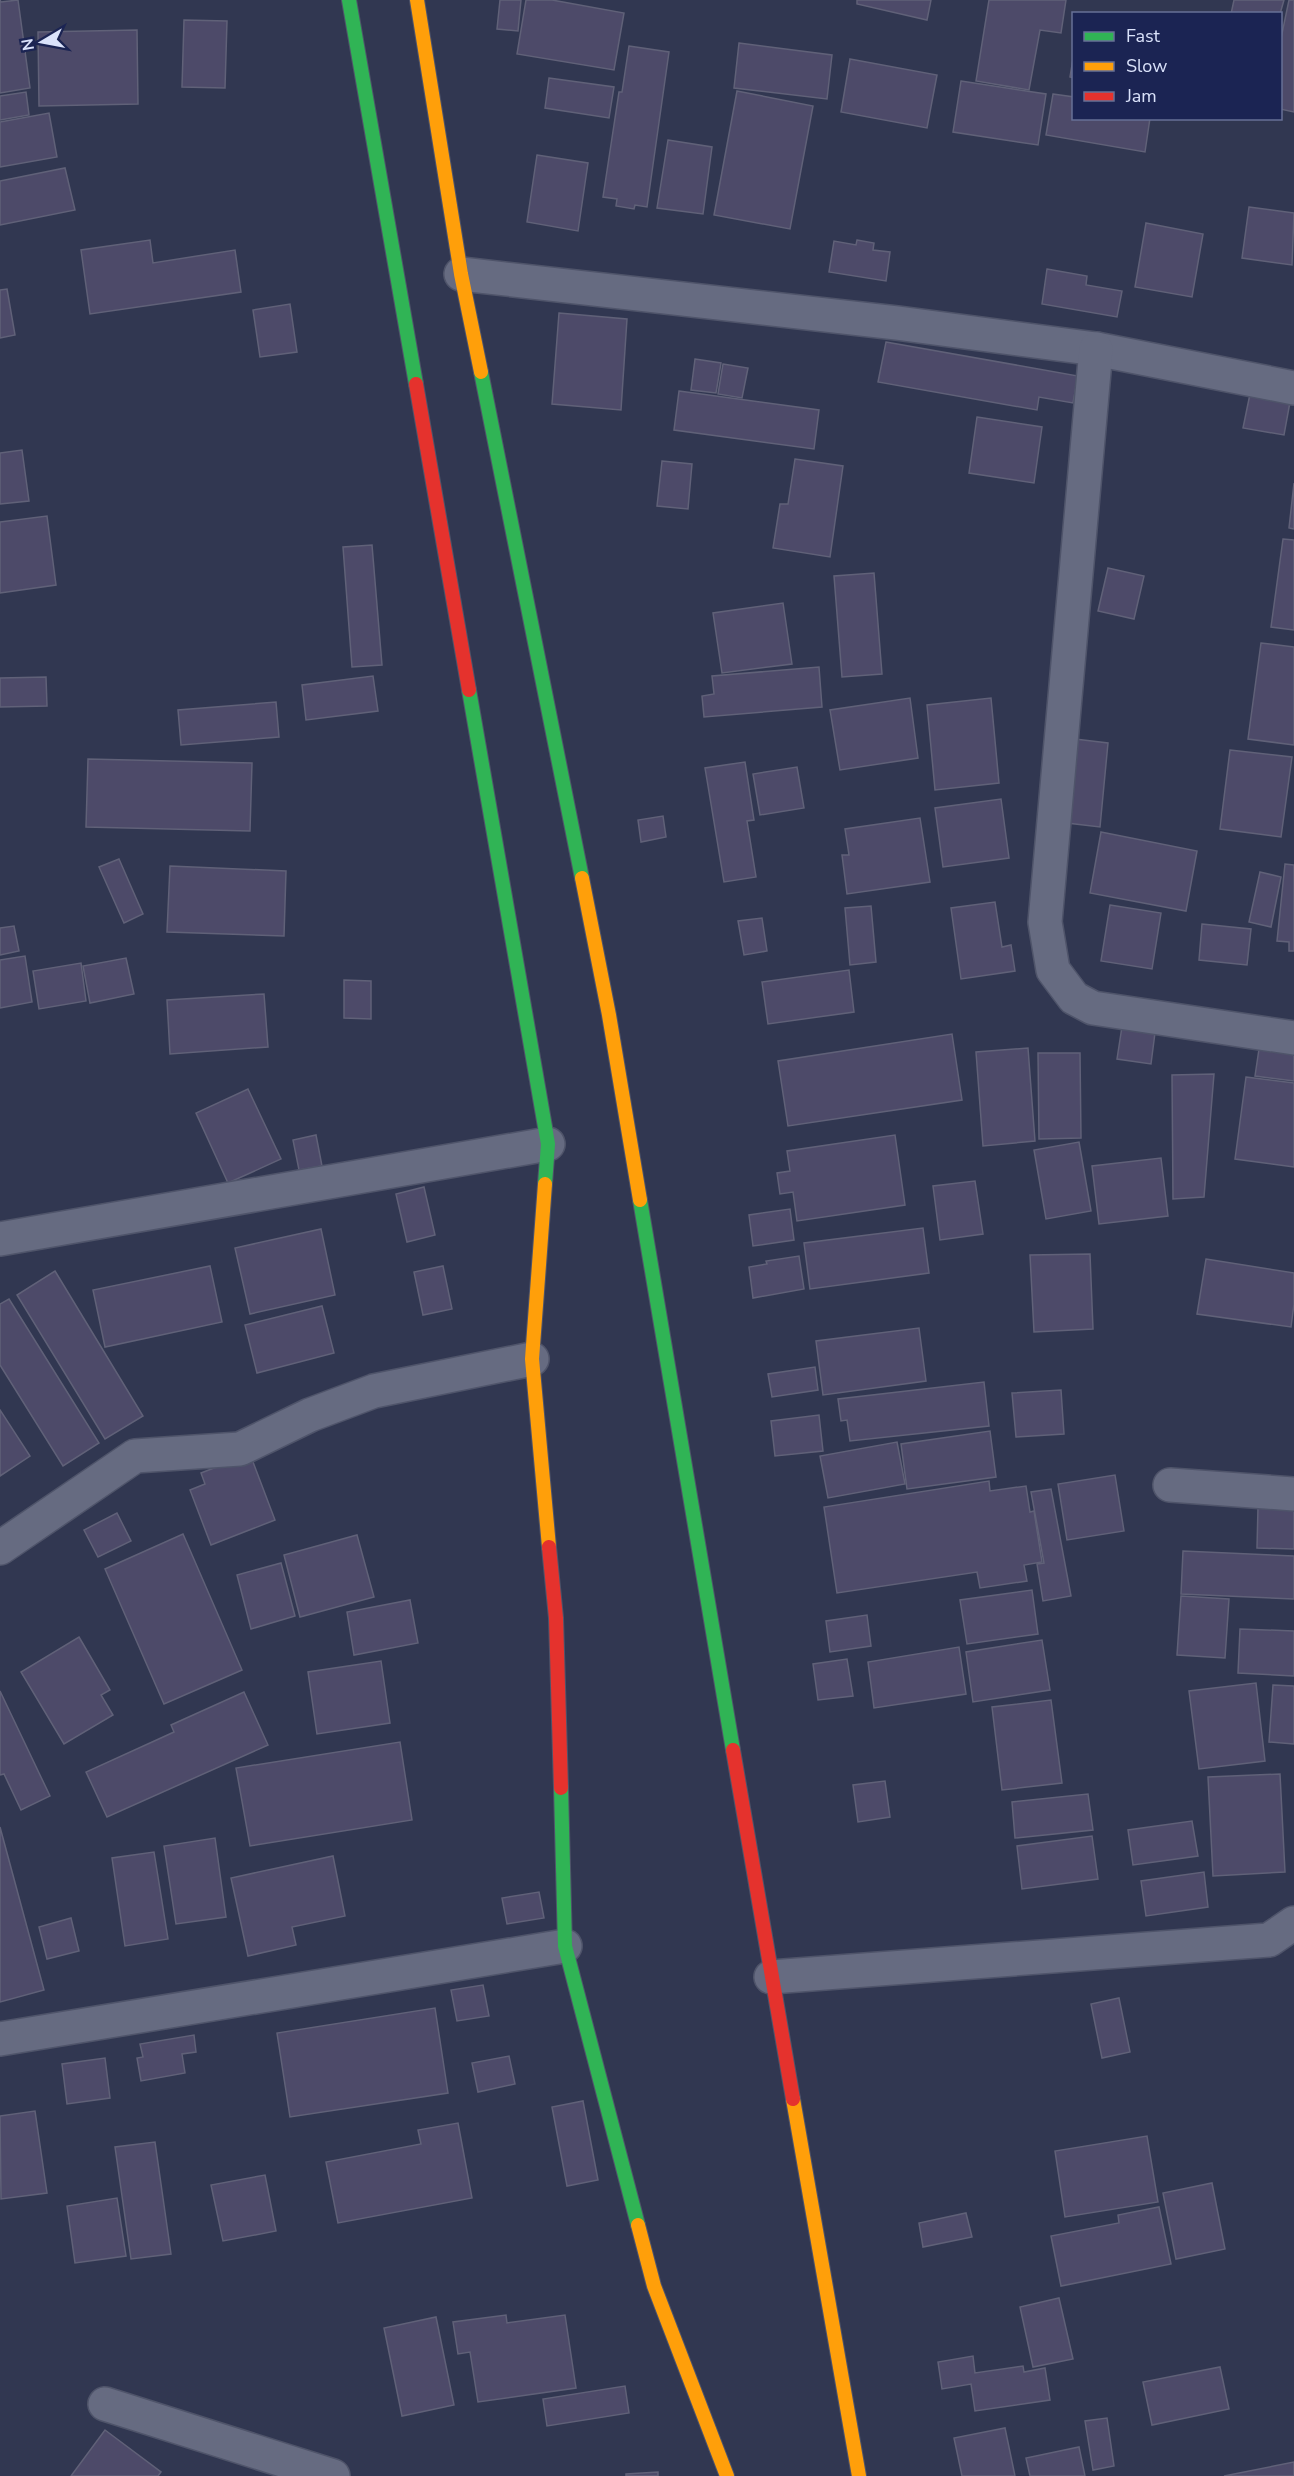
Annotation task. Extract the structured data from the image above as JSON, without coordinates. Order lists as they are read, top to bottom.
{
  "legend": ["Fast", "Slow", "Jam"],
  "north": "left"
}
